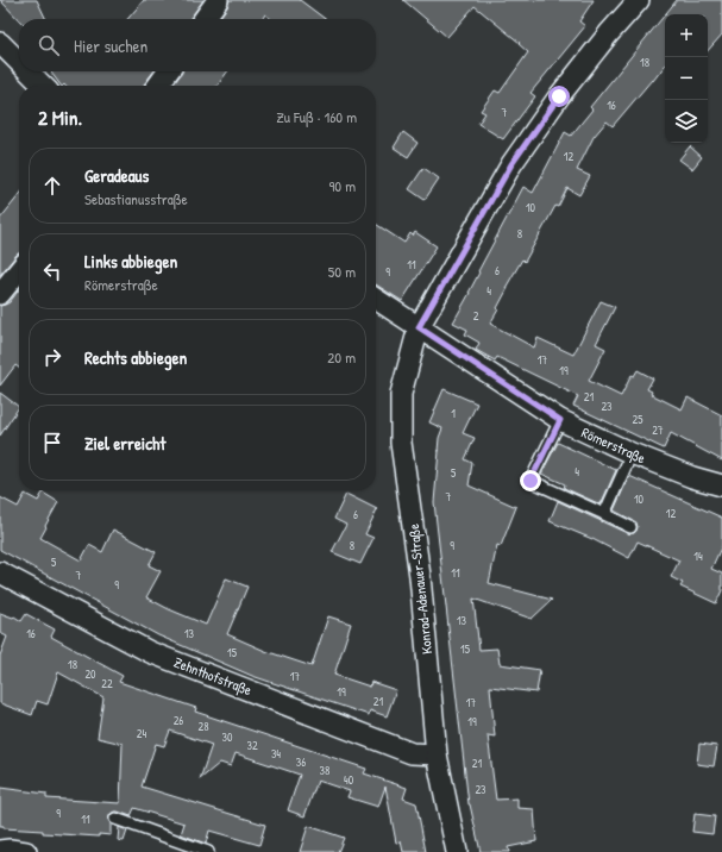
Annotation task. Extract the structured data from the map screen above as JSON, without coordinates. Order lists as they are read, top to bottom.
{
  "streets": {
    "street": ["Römerstraße", "Konrad-Adenauer-Straße", "Zehnthofstraße"]
  },
  "crossings": [
    ["Römerstraße", "Konrad-Adenauer-Straße"],
    ["Konrad-Adenauer-Straße", "Zehnthofstraße"]
  ],
  "house_numbers": [
    "18",
    "16",
    "7",
    "12",
    "10",
    "8",
    "11",
    "6",
    "9",
    "4",
    "2",
    "17",
    "19",
    "21",
    "23",
    "1",
    "25",
    "27",
    "4",
    "5",
    "7",
    "10",
    "12",
    "6",
    "8",
    "9",
    "14",
    "5",
    "11",
    "7",
    "9",
    "13",
    "16",
    "13",
    "15",
    "15",
    "18",
    "20",
    "17",
    "22",
    "19",
    "21",
    "17",
    "26",
    "19",
    "28",
    "24",
    "30",
    "32",
    "34",
    "36",
    "21",
    "38",
    "40",
    "23",
    "9",
    "11"
  ],
  "page": {
    "map_buttons": ["+", "−"],
    "search": "Hier suchen",
    "heading": ["2 Min.", "Zu Fuß · 160 m"],
    "list": [
      ["Geradeaus", "Sebastianusstraße", "90 m"],
      ["Links abbiegen", "Römerstraße", "50 m"],
      ["Rechts abbiegen", "20 m"],
      "Ziel erreicht"
    ]
  }
}
